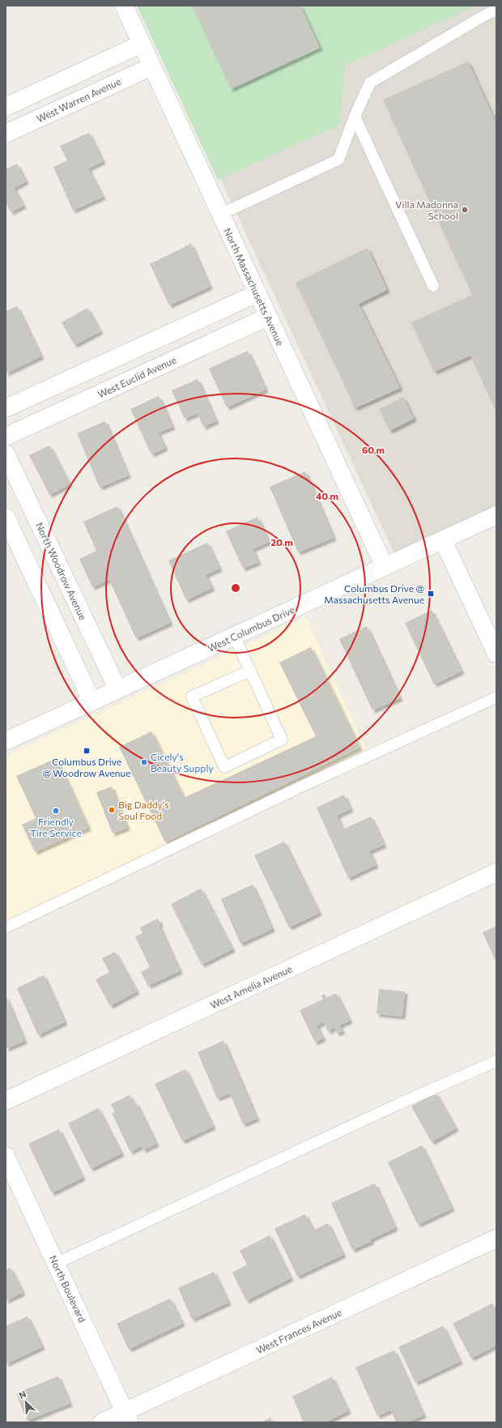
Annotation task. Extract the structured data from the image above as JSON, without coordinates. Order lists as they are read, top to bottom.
{
  "streets": {
    "street": [
      "West Warren Avenue",
      "North Massachusetts Avenue",
      "West Euclid Avenue",
      "North Woodrow Avenue",
      "West Columbus Drive",
      "West Amelia Avenue",
      "North Boulevard",
      "West Frances Avenue"
    ]
  },
  "crossings": [
    ["West Warren Avenue", "North Massachusetts Avenue"],
    ["North Massachusetts Avenue", "West Euclid Avenue"],
    ["North Massachusetts Avenue", "West Columbus Drive"],
    ["North Woodrow Avenue", "West Columbus Drive"],
    ["North Boulevard", "West Frances Avenue"]
  ],
  "places": {
    "other": [
      "Villa Madonna School",
      "Cicely's Beauty Supply",
      "Big Daddy's Soul Food",
      "Friendly Tire Service"
    ],
    "transit": ["Columbus Drive @ Massachusetts Avenue", "Columbus Drive @ Woodrow Avenue"]
  },
  "north": "top left",
  "rings": ["60 m", "40 m", "20 m"]
}
